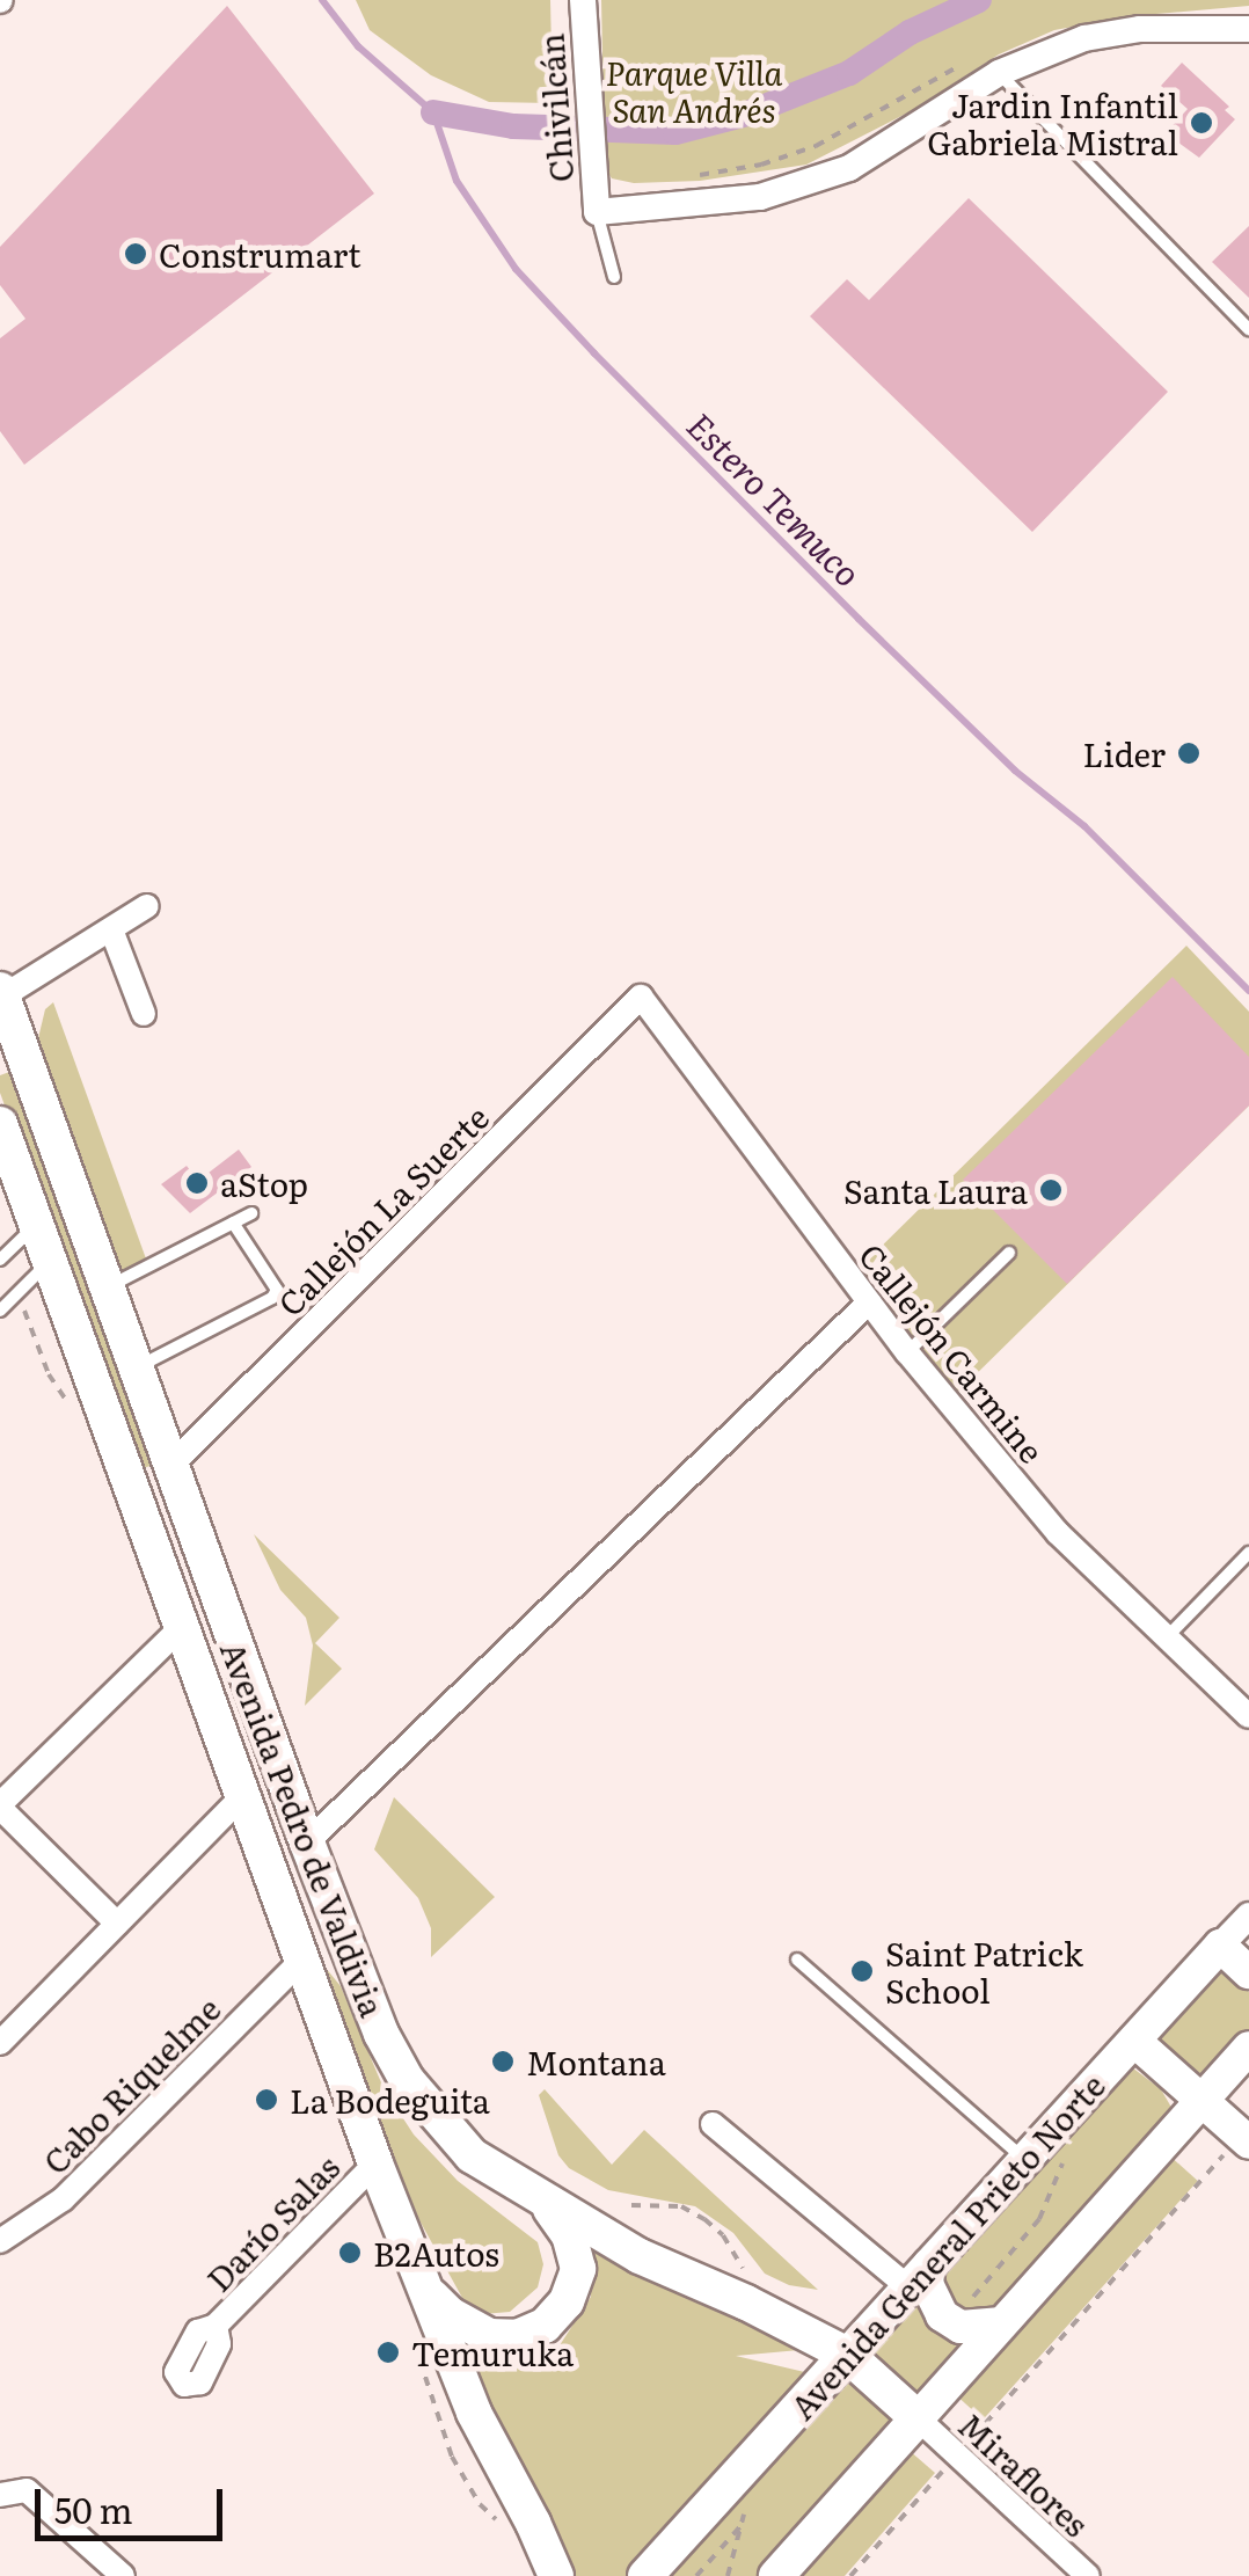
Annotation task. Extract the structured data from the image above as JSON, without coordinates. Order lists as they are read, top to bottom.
{
  "streets": {
    "main road": ["Avenida Pedro de Valdivia", "Avenida General Prieto Norte"],
    "street": [
      "Chivilcán",
      "Callejón La Suerte",
      "Callejón Carmine",
      "Cabo Riquelme",
      "Darío Salas",
      "Miraflores"
    ]
  },
  "crossings": [
    ["Callejón La Suerte", "Callejón Carmine"],
    ["Callejón La Suerte", "Avenida Pedro de Valdivia"],
    ["Avenida Pedro de Valdivia", "Cabo Riquelme"],
    ["Avenida Pedro de Valdivia", "Darío Salas"],
    ["Avenida Pedro de Valdivia", "Avenida General Prieto Norte"],
    ["Avenida Pedro de Valdivia", "Miraflores"]
  ],
  "water": ["Estero Temuco"],
  "parks": ["Parque Villa San Andrés"],
  "places": [
    "Jardin Infantil Gabriela Mistral",
    "Construmart",
    "Lider",
    "aStop",
    "Santa Laura",
    "Saint Patrick School",
    "Montana",
    "La Bodeguita",
    "B2Autos",
    "Temuruka"
  ],
  "scale_bar": "50 m"
}
